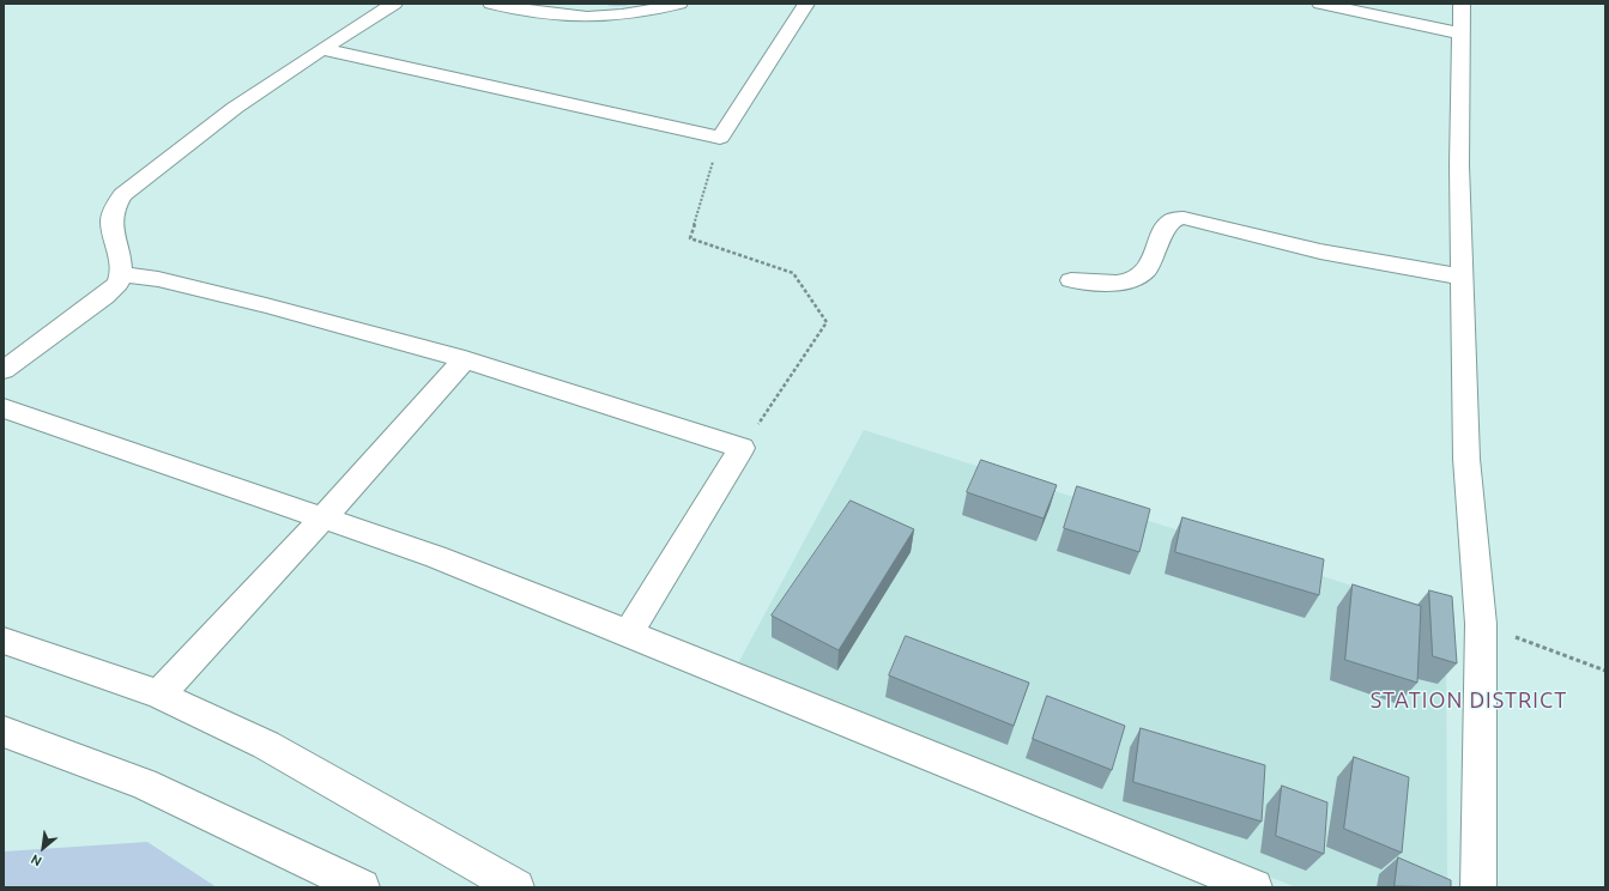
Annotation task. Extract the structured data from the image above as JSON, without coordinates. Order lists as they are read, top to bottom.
{
  "districts": ["STATION DISTRICT"],
  "north": "bottom left"
}
